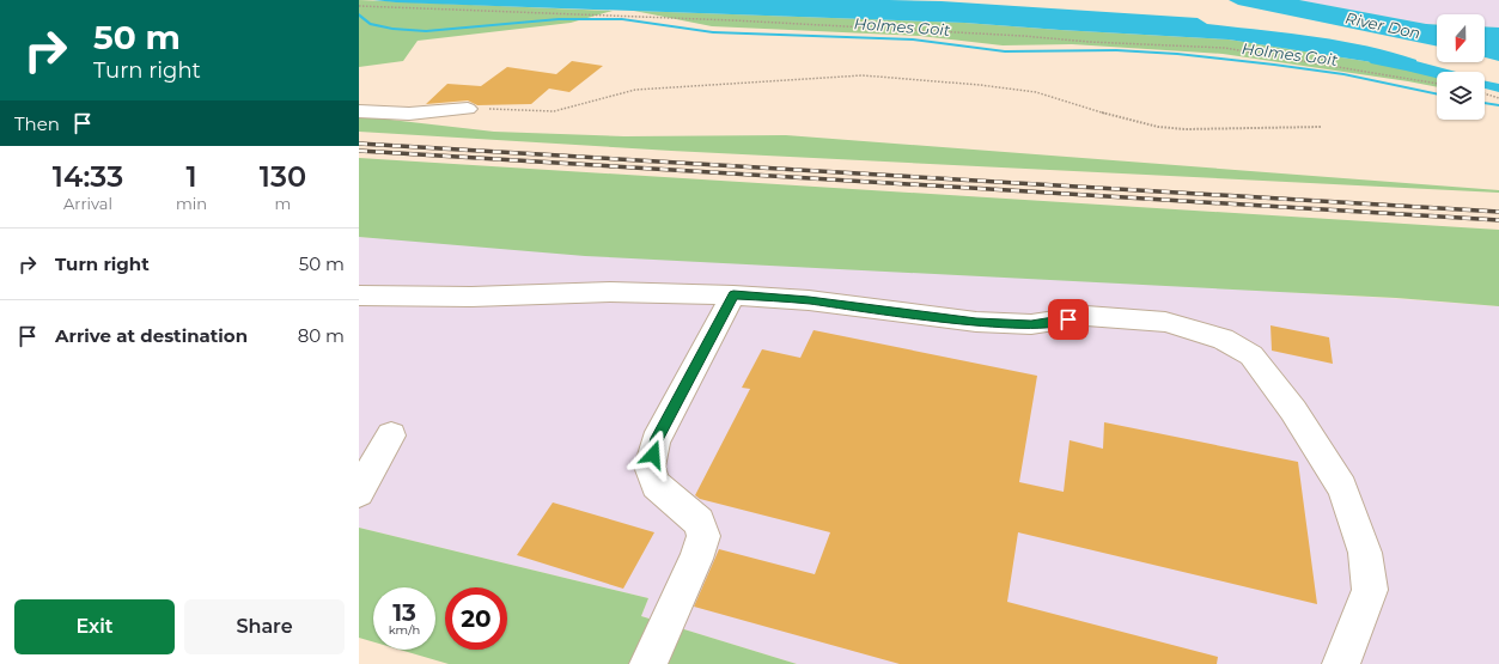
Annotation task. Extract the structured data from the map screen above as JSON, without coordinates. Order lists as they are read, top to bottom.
{
  "water": ["River Don", "Holmes Goit"],
  "north": "bottom",
  "page": {
    "turn": ["50 m", "Turn right"],
    "then": "Then",
    "eta": [
      "14:33",
      "Arrival",
      "1",
      "min",
      "130",
      "m"
    ],
    "list": [
      {
        "name": "Turn right",
        "value": "50 m"
      },
      {
        "name": "Arrive at destination",
        "value": "80 m"
      }
    ],
    "speed": "13 km/h",
    "limit": "20",
    "buttons": ["Exit", "Share"]
  }
}
